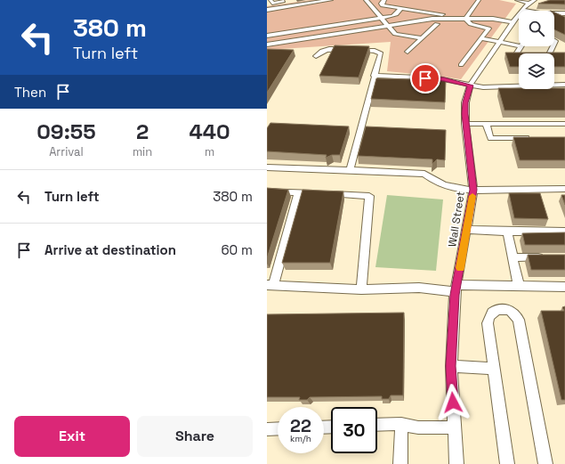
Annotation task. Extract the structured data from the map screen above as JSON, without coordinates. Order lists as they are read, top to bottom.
{
  "streets": {
    "street": ["Wall Street"]
  },
  "page": {
    "turn": ["380 m", "Turn left"],
    "then": "Then",
    "eta": [
      "09:55",
      "Arrival",
      "2",
      "min",
      "440",
      "m"
    ],
    "list": [
      {
        "name": "Turn left",
        "value": "380 m"
      },
      {
        "name": "Arrive at destination",
        "value": "60 m"
      }
    ],
    "speed": "22 km/h",
    "limit": "30",
    "buttons": ["Exit", "Share"]
  }
}
